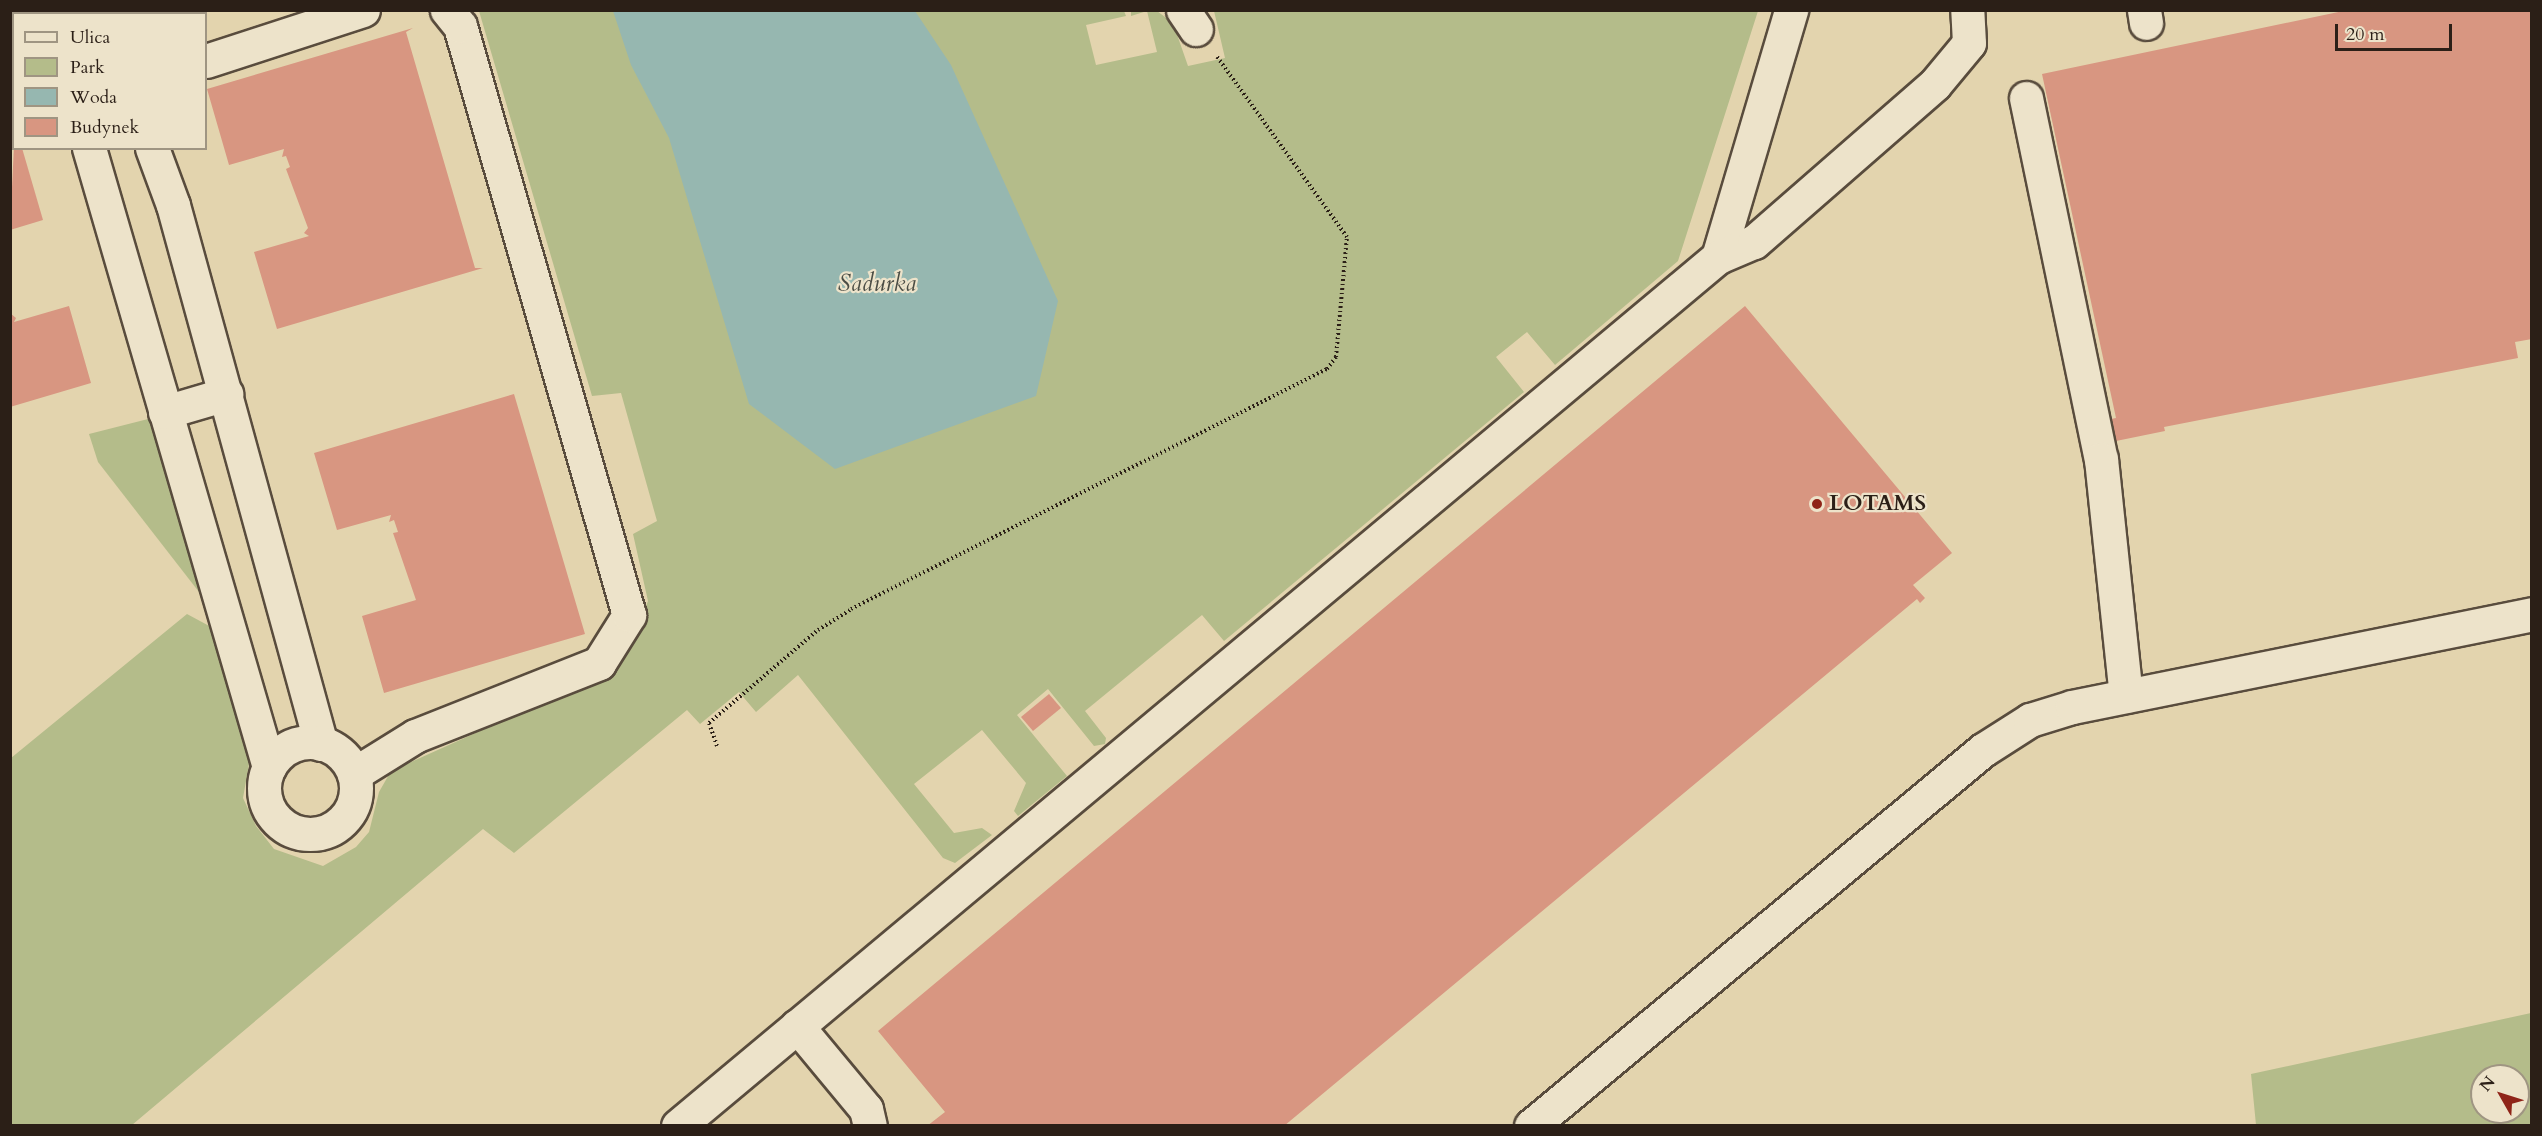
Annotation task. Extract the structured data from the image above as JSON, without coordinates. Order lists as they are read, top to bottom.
{
  "water": ["Sadurka"],
  "places": ["LOTAMS"],
  "legend": [
    "Ulica",
    "Park",
    "Woda",
    "Budynek"
  ],
  "scale_bar": "20 m",
  "north": "top left"
}
